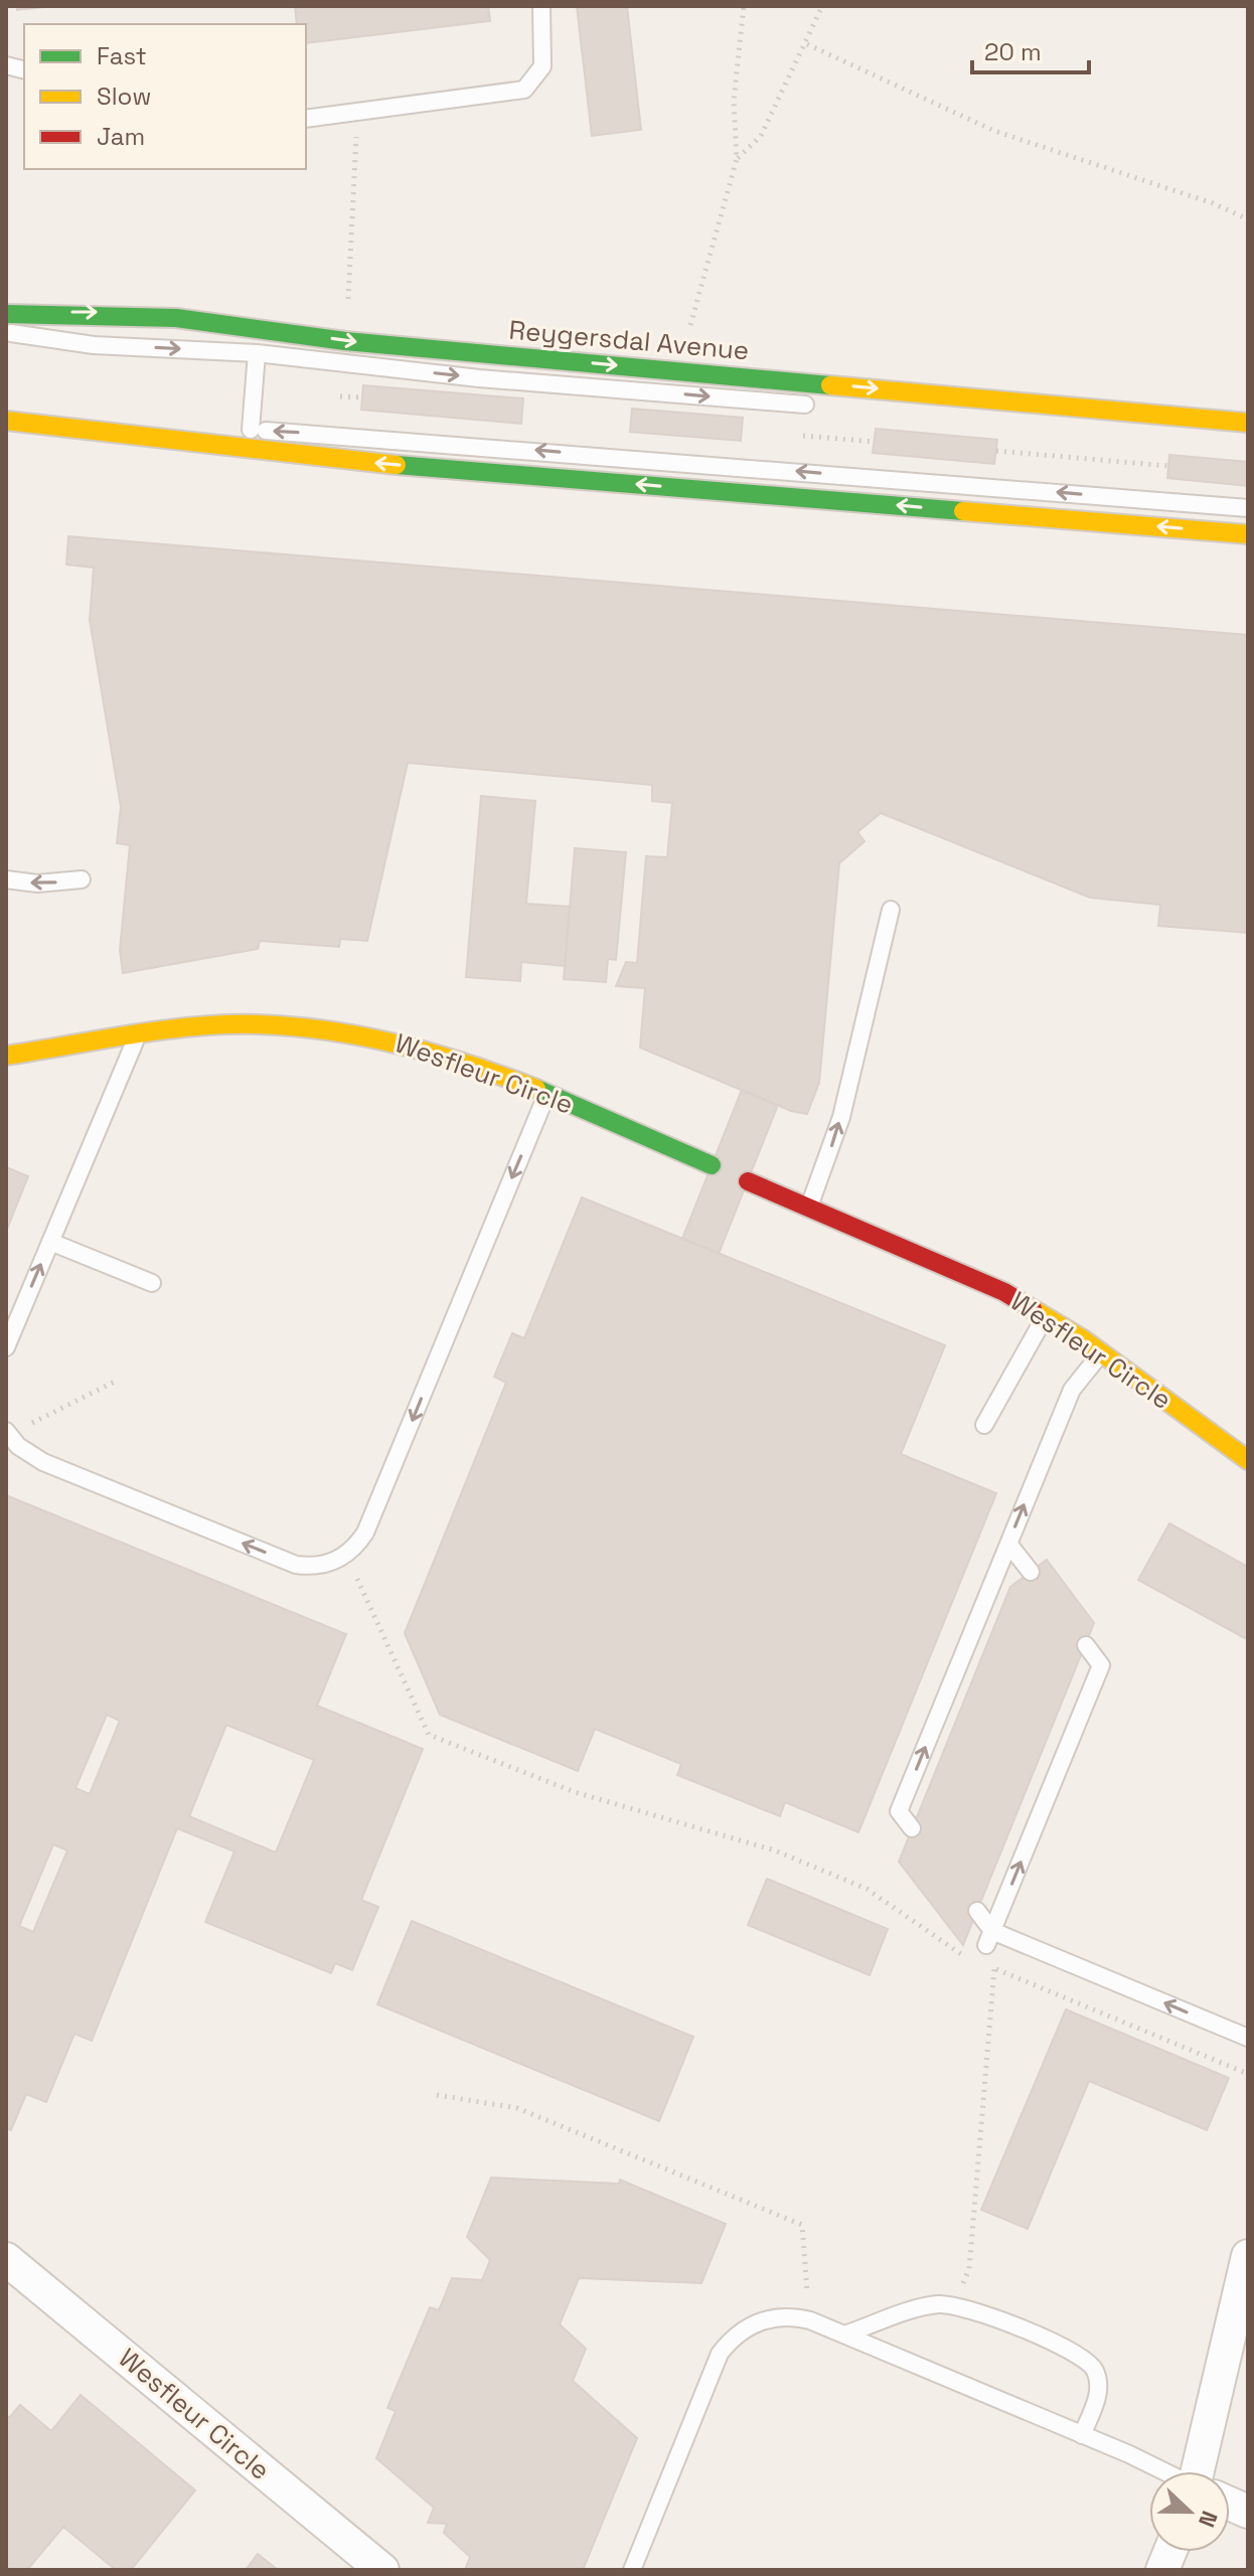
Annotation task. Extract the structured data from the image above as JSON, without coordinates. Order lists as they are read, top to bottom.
{
  "streets": {
    "main road": ["Reygersdal Avenue", "Wesfleur Circle"]
  },
  "legend": ["Fast", "Slow", "Jam"],
  "scale_bar": "20 m",
  "north": "right"
}
